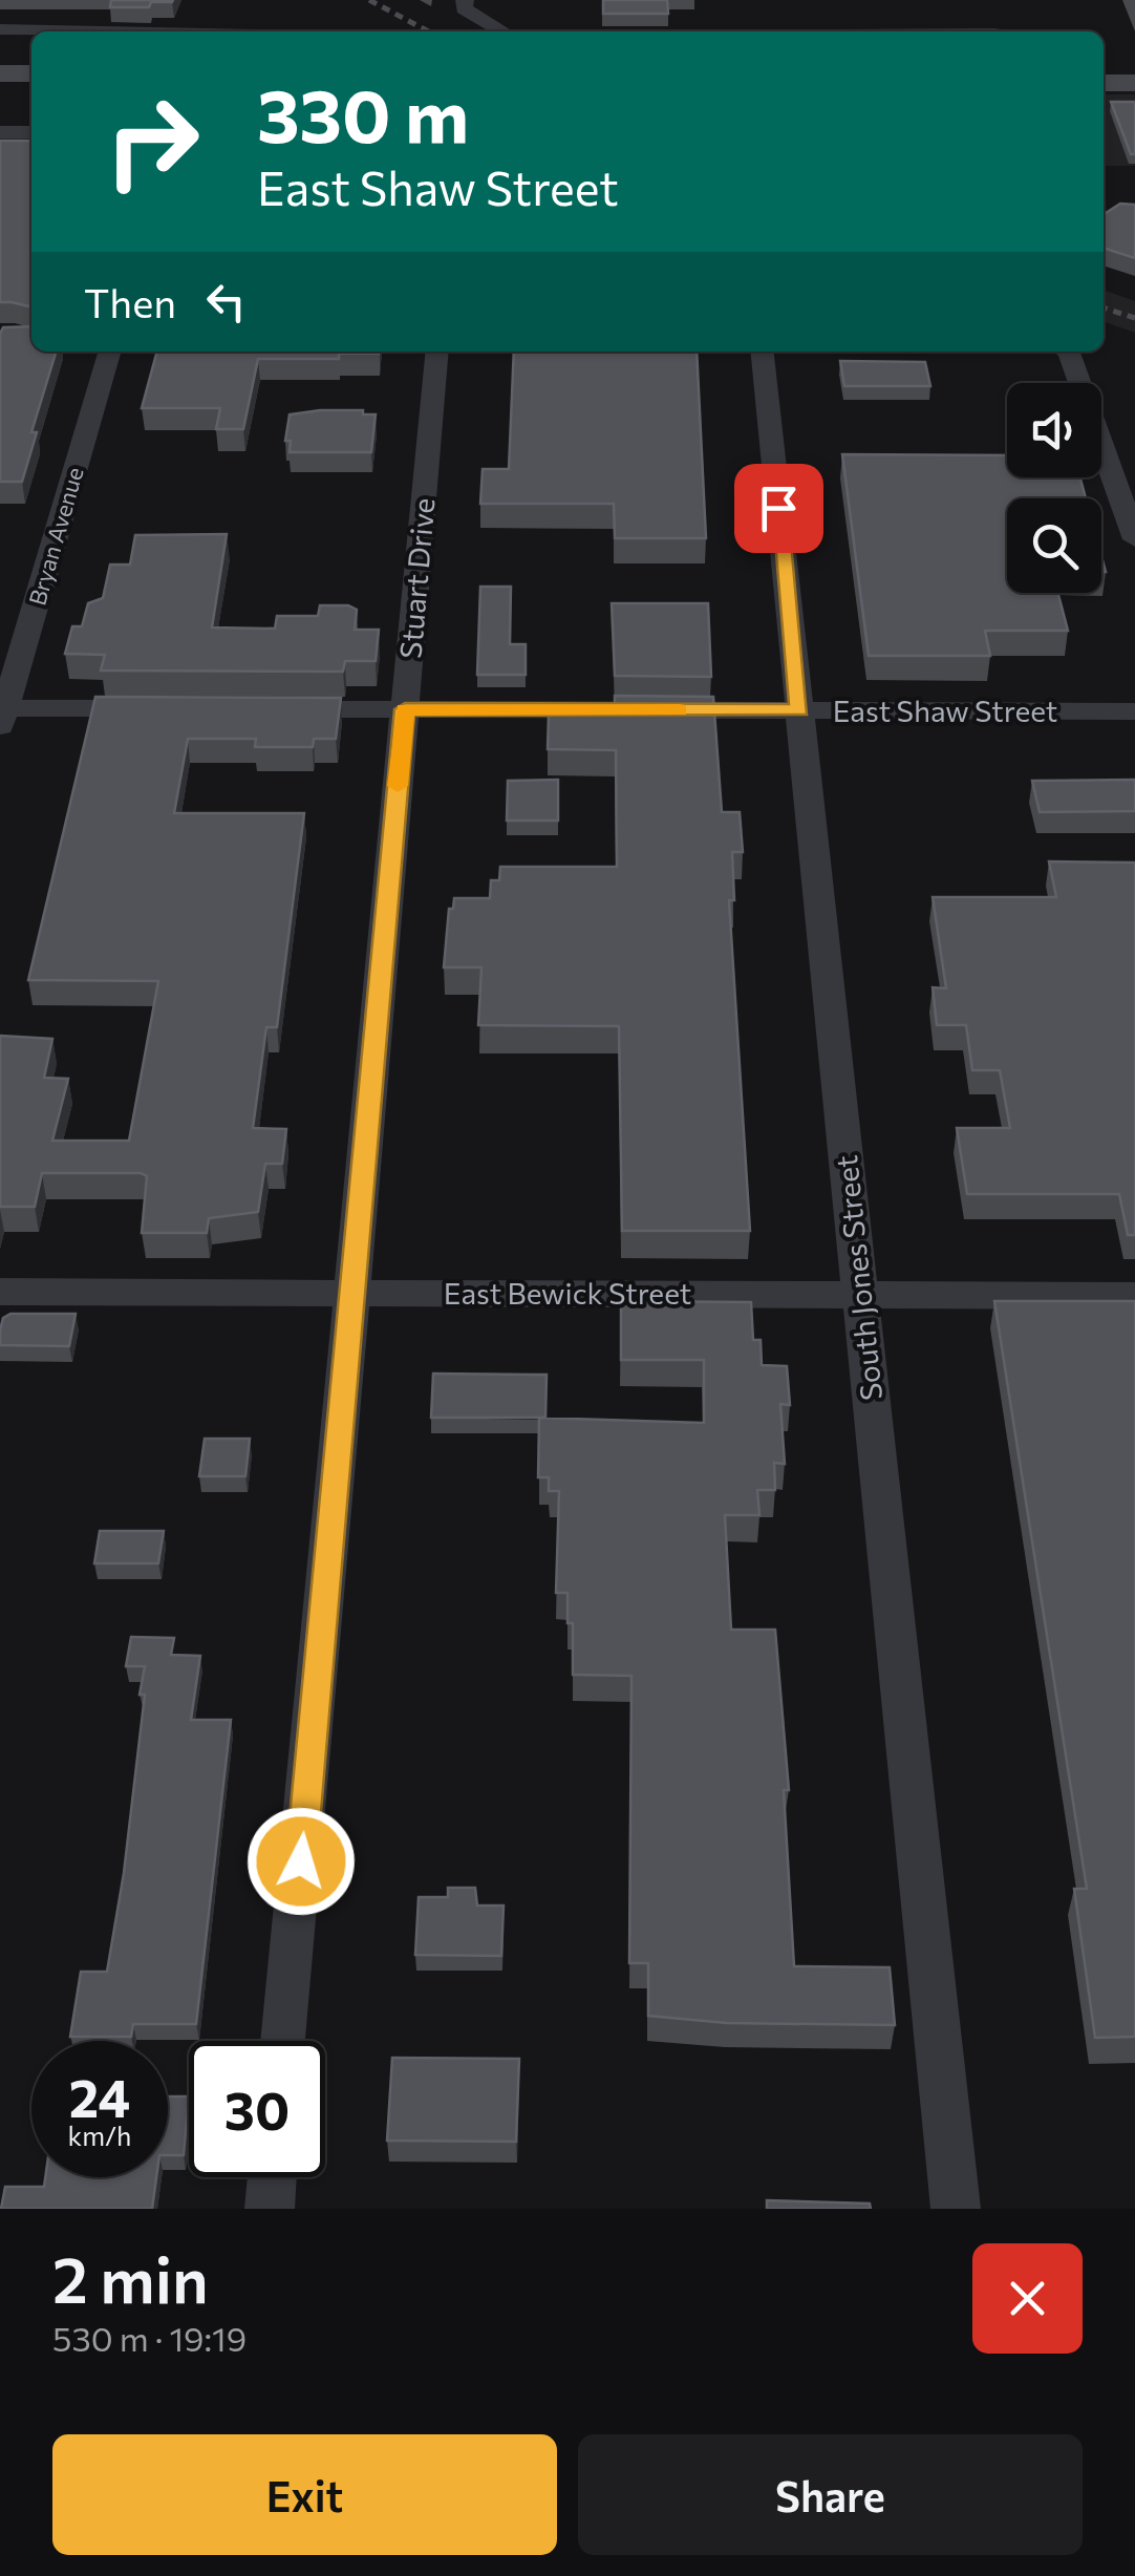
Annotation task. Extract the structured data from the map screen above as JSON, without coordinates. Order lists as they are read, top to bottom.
{
  "streets": {
    "street": [
      "Bryan Avenue",
      "Stuart Drive",
      "East Shaw Street",
      "South Jones Street",
      "East Bewick Street"
    ]
  },
  "crossings": [
    ["Stuart Drive", "East Shaw Street"],
    ["Stuart Drive", "East Bewick Street"],
    ["East Shaw Street", "South Jones Street"],
    ["South Jones Street", "East Bewick Street"]
  ],
  "page": {
    "turn": ["330 m", "East Shaw Street"],
    "then": "Then",
    "speed": "24 km/h",
    "limit": "30",
    "heading": ["2 min", "530 m · 19:19"],
    "buttons": ["Exit", "Share"]
  }
}
